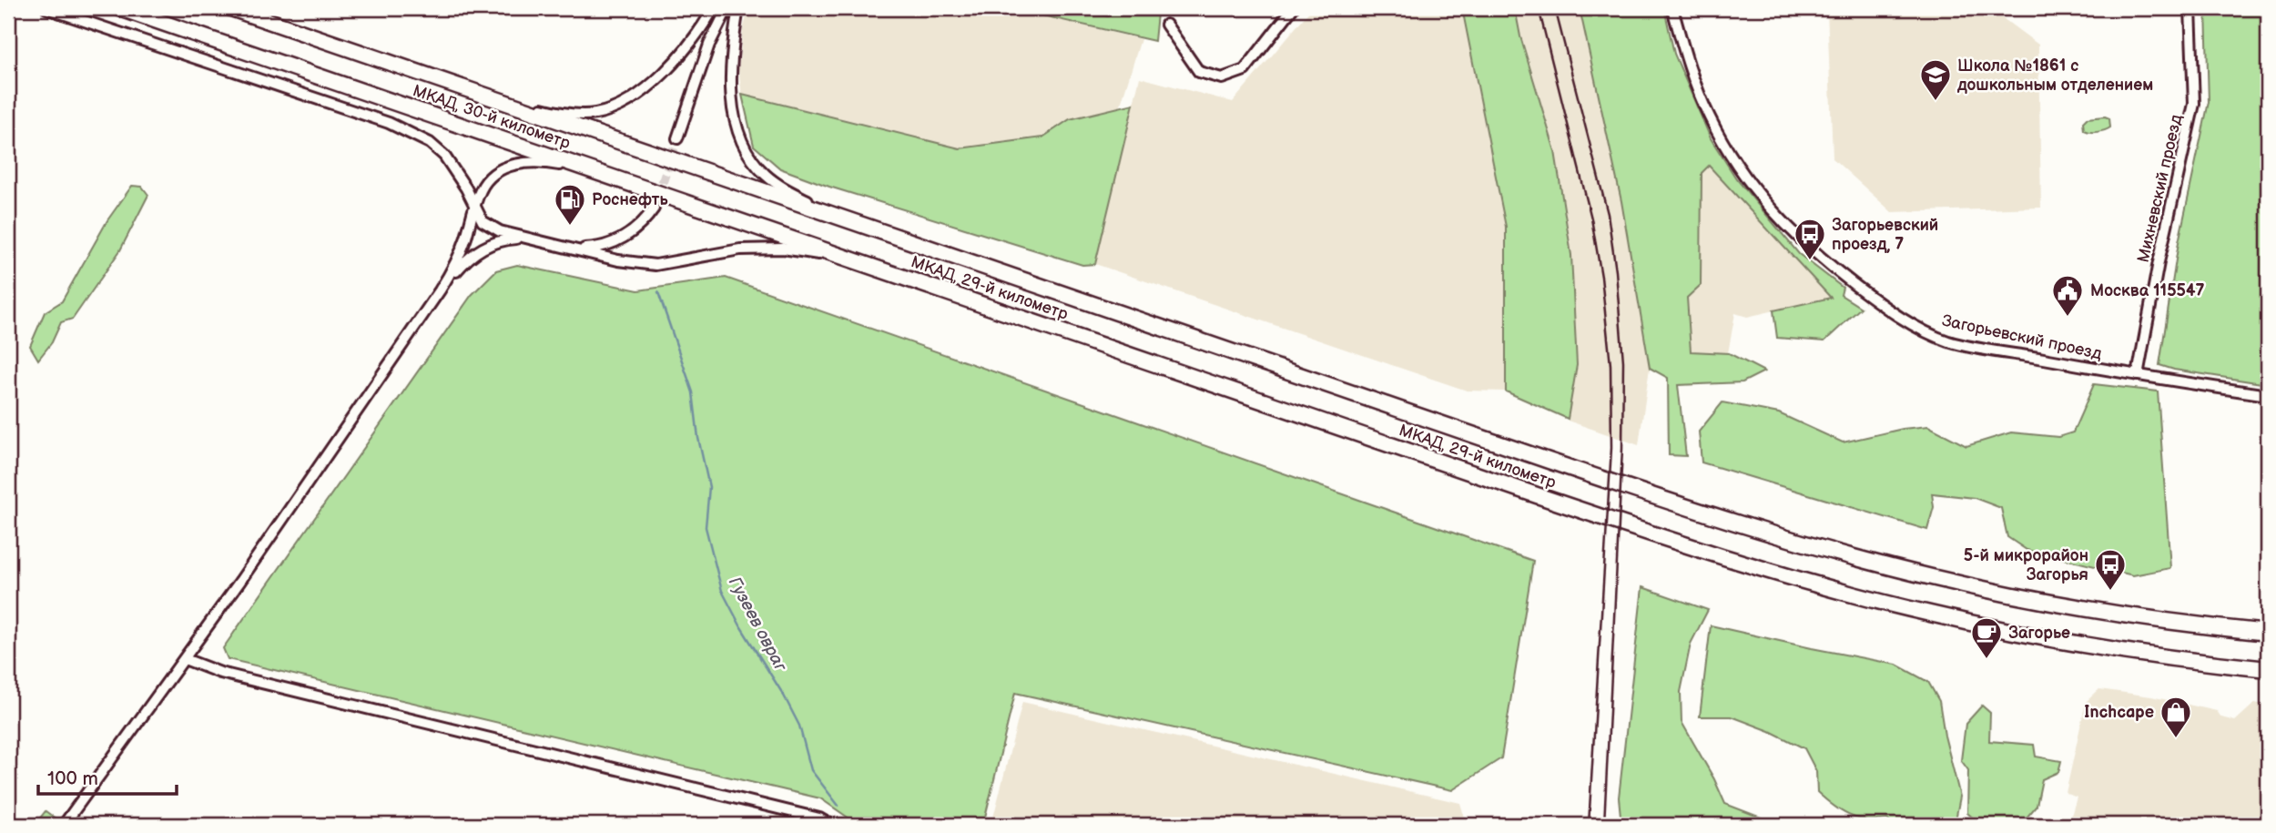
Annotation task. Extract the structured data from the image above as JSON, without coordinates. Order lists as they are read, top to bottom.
{
  "streets": {
    "highway": ["МКАД, 30-й километр", "МКАД, 29-й километр"],
    "street": ["Михневский проезд", "Загорьевский проезд"]
  },
  "crossings": [
    ["МКАД, 30-й километр", "МКАД, 29-й километр"],
    ["Михневский проезд", "Загорьевский проезд"]
  ],
  "water": ["Гузеев овраг"],
  "places": {
    "school or university": ["Школа №1861 с дошкольным отделением"],
    "fuel station": ["Роснефть"],
    "bus stop": ["Загорьевский проезд, 7", "5-й микрорайон Загорья"],
    "public building": ["Москва 115547"],
    "cafe": ["Загорье"],
    "shop": ["Inchcape"]
  },
  "scale_bar": "100 m"
}
